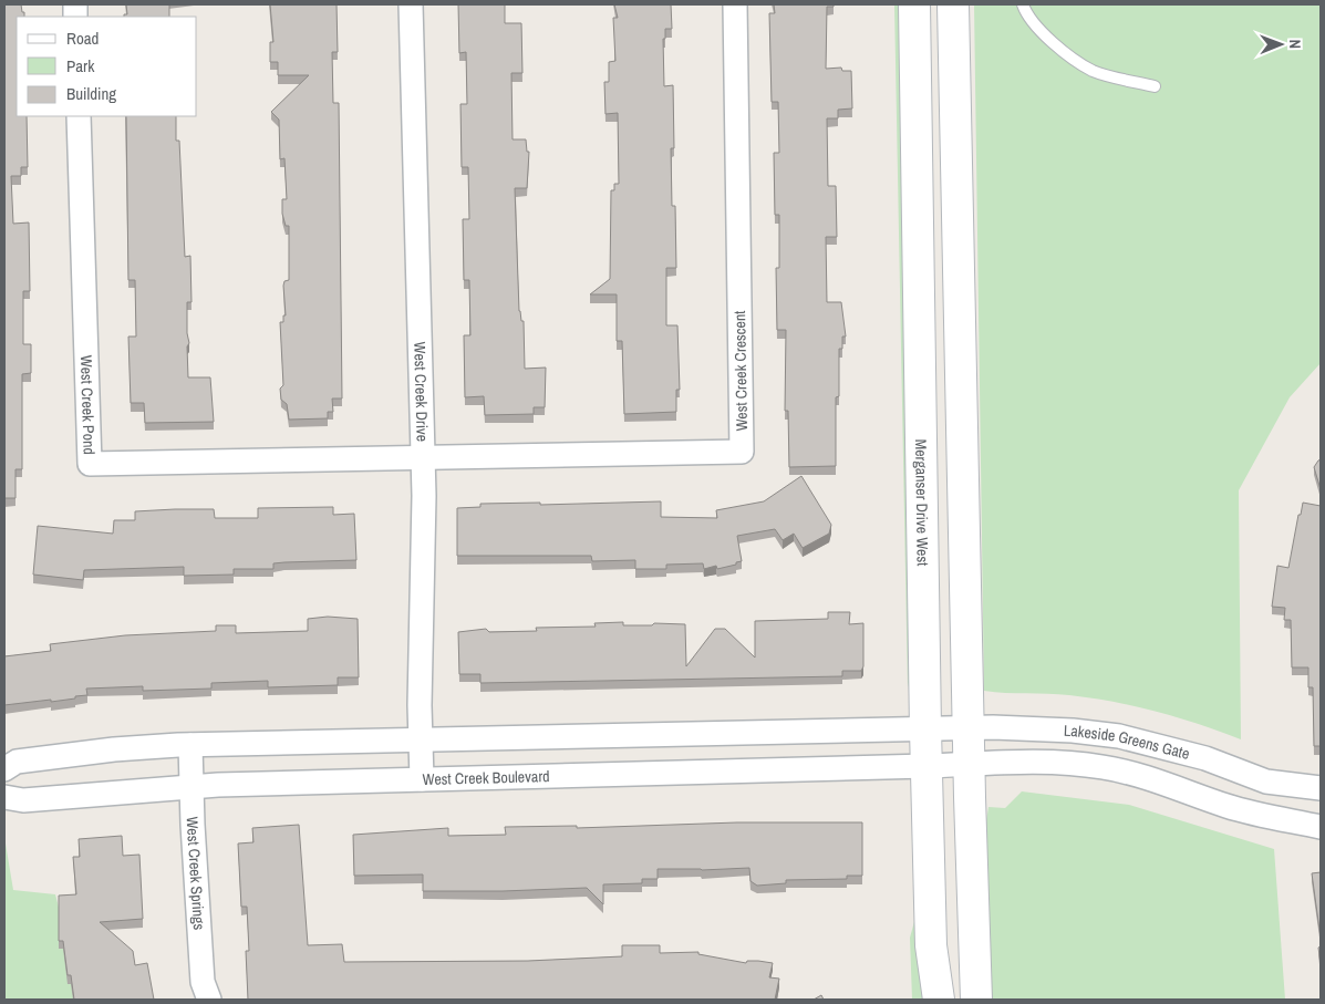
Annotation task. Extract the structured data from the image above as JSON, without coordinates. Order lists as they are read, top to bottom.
{
  "streets": {
    "street": [
      "West Creek Crescent",
      "West Creek Drive",
      "West Creek Pond",
      "Merganser Drive West",
      "Lakeside Greens Gate",
      "West Creek Boulevard",
      "West Creek Springs"
    ]
  },
  "crossings": [
    ["West Creek Crescent", "West Creek Drive"],
    ["West Creek Crescent", "West Creek Pond"],
    ["West Creek Drive", "West Creek Pond"],
    ["West Creek Drive", "West Creek Boulevard"],
    ["Merganser Drive West", "Lakeside Greens Gate"],
    ["Merganser Drive West", "West Creek Boulevard"],
    ["Lakeside Greens Gate", "West Creek Boulevard"],
    ["West Creek Boulevard", "West Creek Springs"]
  ],
  "legend": ["Road", "Park", "Building"],
  "north": "right"
}
